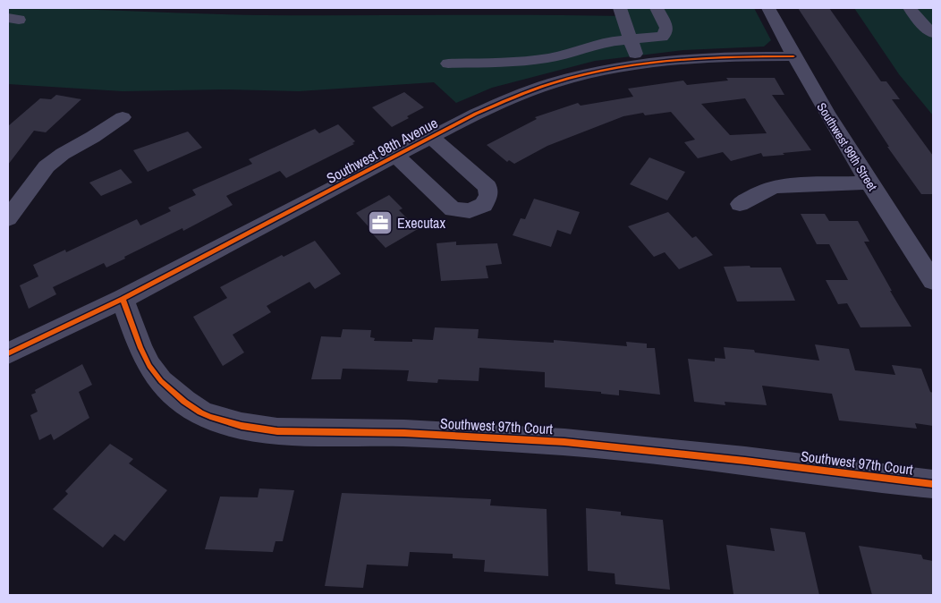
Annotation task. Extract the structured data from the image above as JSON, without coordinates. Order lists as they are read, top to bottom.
{
  "streets": {
    "street": ["Southwest 99th Street", "Southwest 98th Avenue", "Southwest 97th Court"]
  },
  "crossings": [
    ["Southwest 99th Street", "Southwest 98th Avenue"],
    ["Southwest 98th Avenue", "Southwest 97th Court"]
  ],
  "places": {
    "office": ["Executax"]
  }
}
